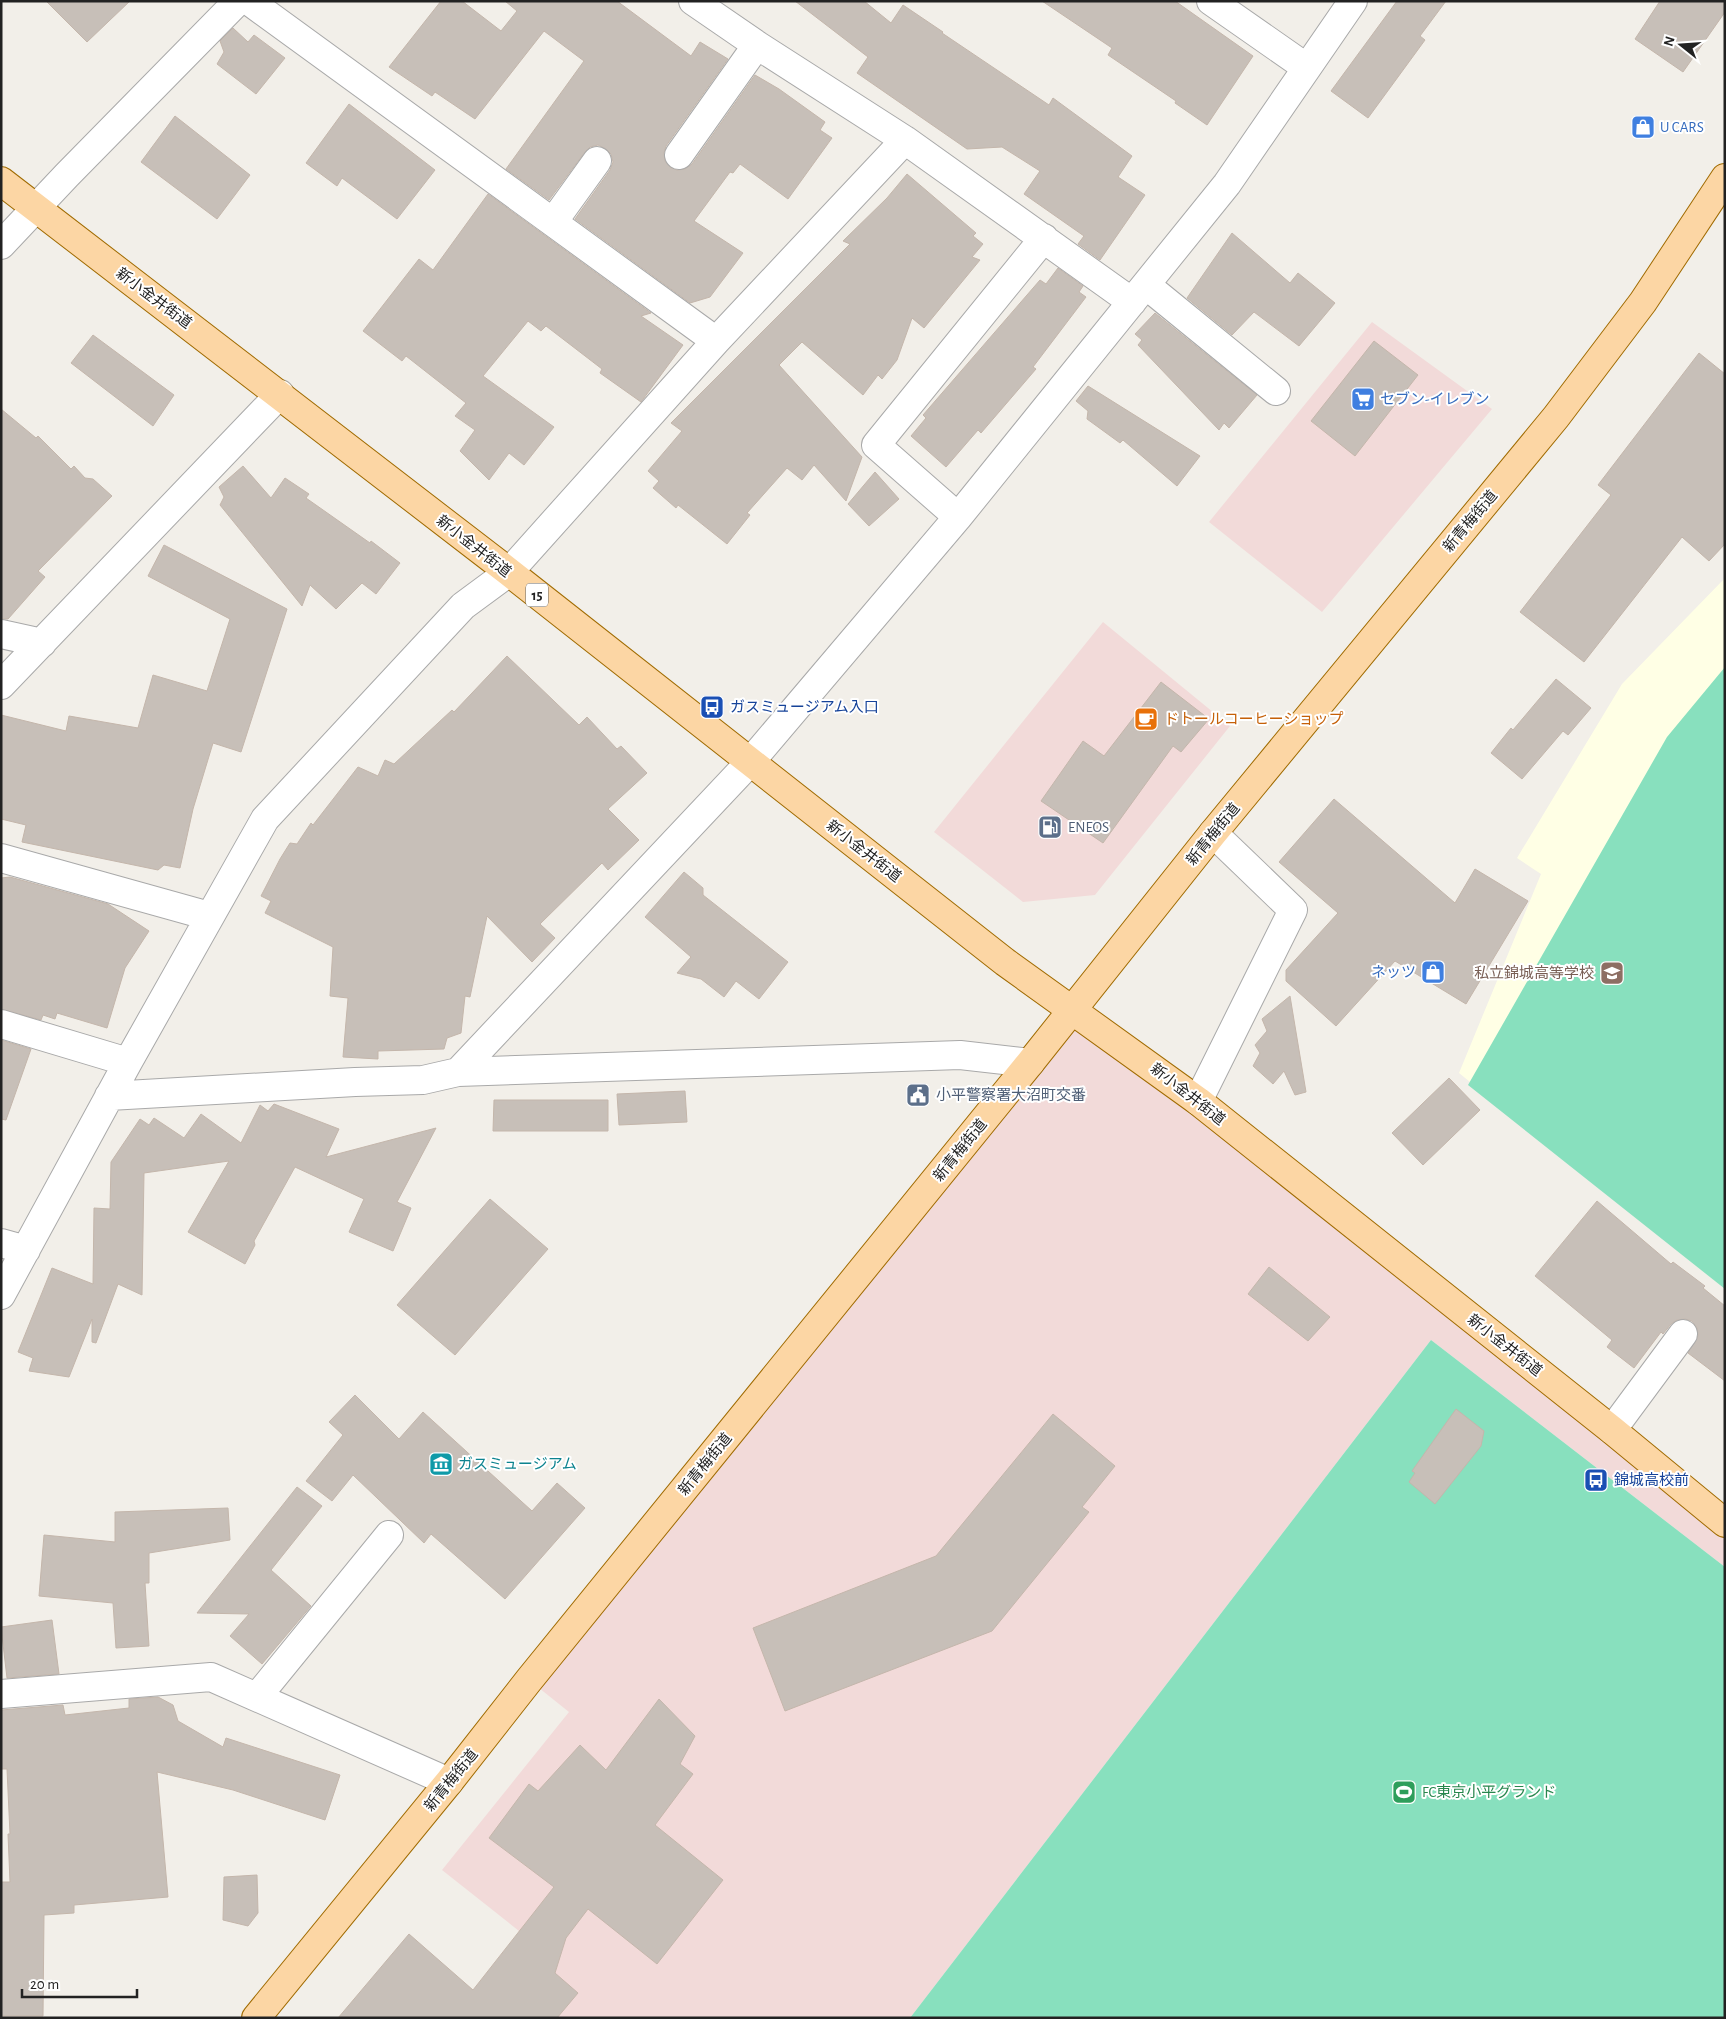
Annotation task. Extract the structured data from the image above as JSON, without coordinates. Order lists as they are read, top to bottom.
{
  "streets": {
    "main road": ["新小金井街道", "新青梅街道", "15"]
  },
  "crossings": [
    ["新小金井街道", "新青梅街道"]
  ],
  "places": {
    "shop": ["U CARS", "ネッツ"],
    "supermarket": ["セブン-イレブン"],
    "bus stop": ["ガスミュージアム入口", "錦城高校前"],
    "cafe": ["ドトールコーヒーショップ"],
    "fuel station": ["ENEOS"],
    "school or university": ["私立錦城高等学校"],
    "public building": ["小平警察署大沼町交番"],
    "museum": ["ガスミュージアム"],
    "sports": ["FC東京小平グランド"]
  },
  "scale_bar": "20 m",
  "north": "left"
}
